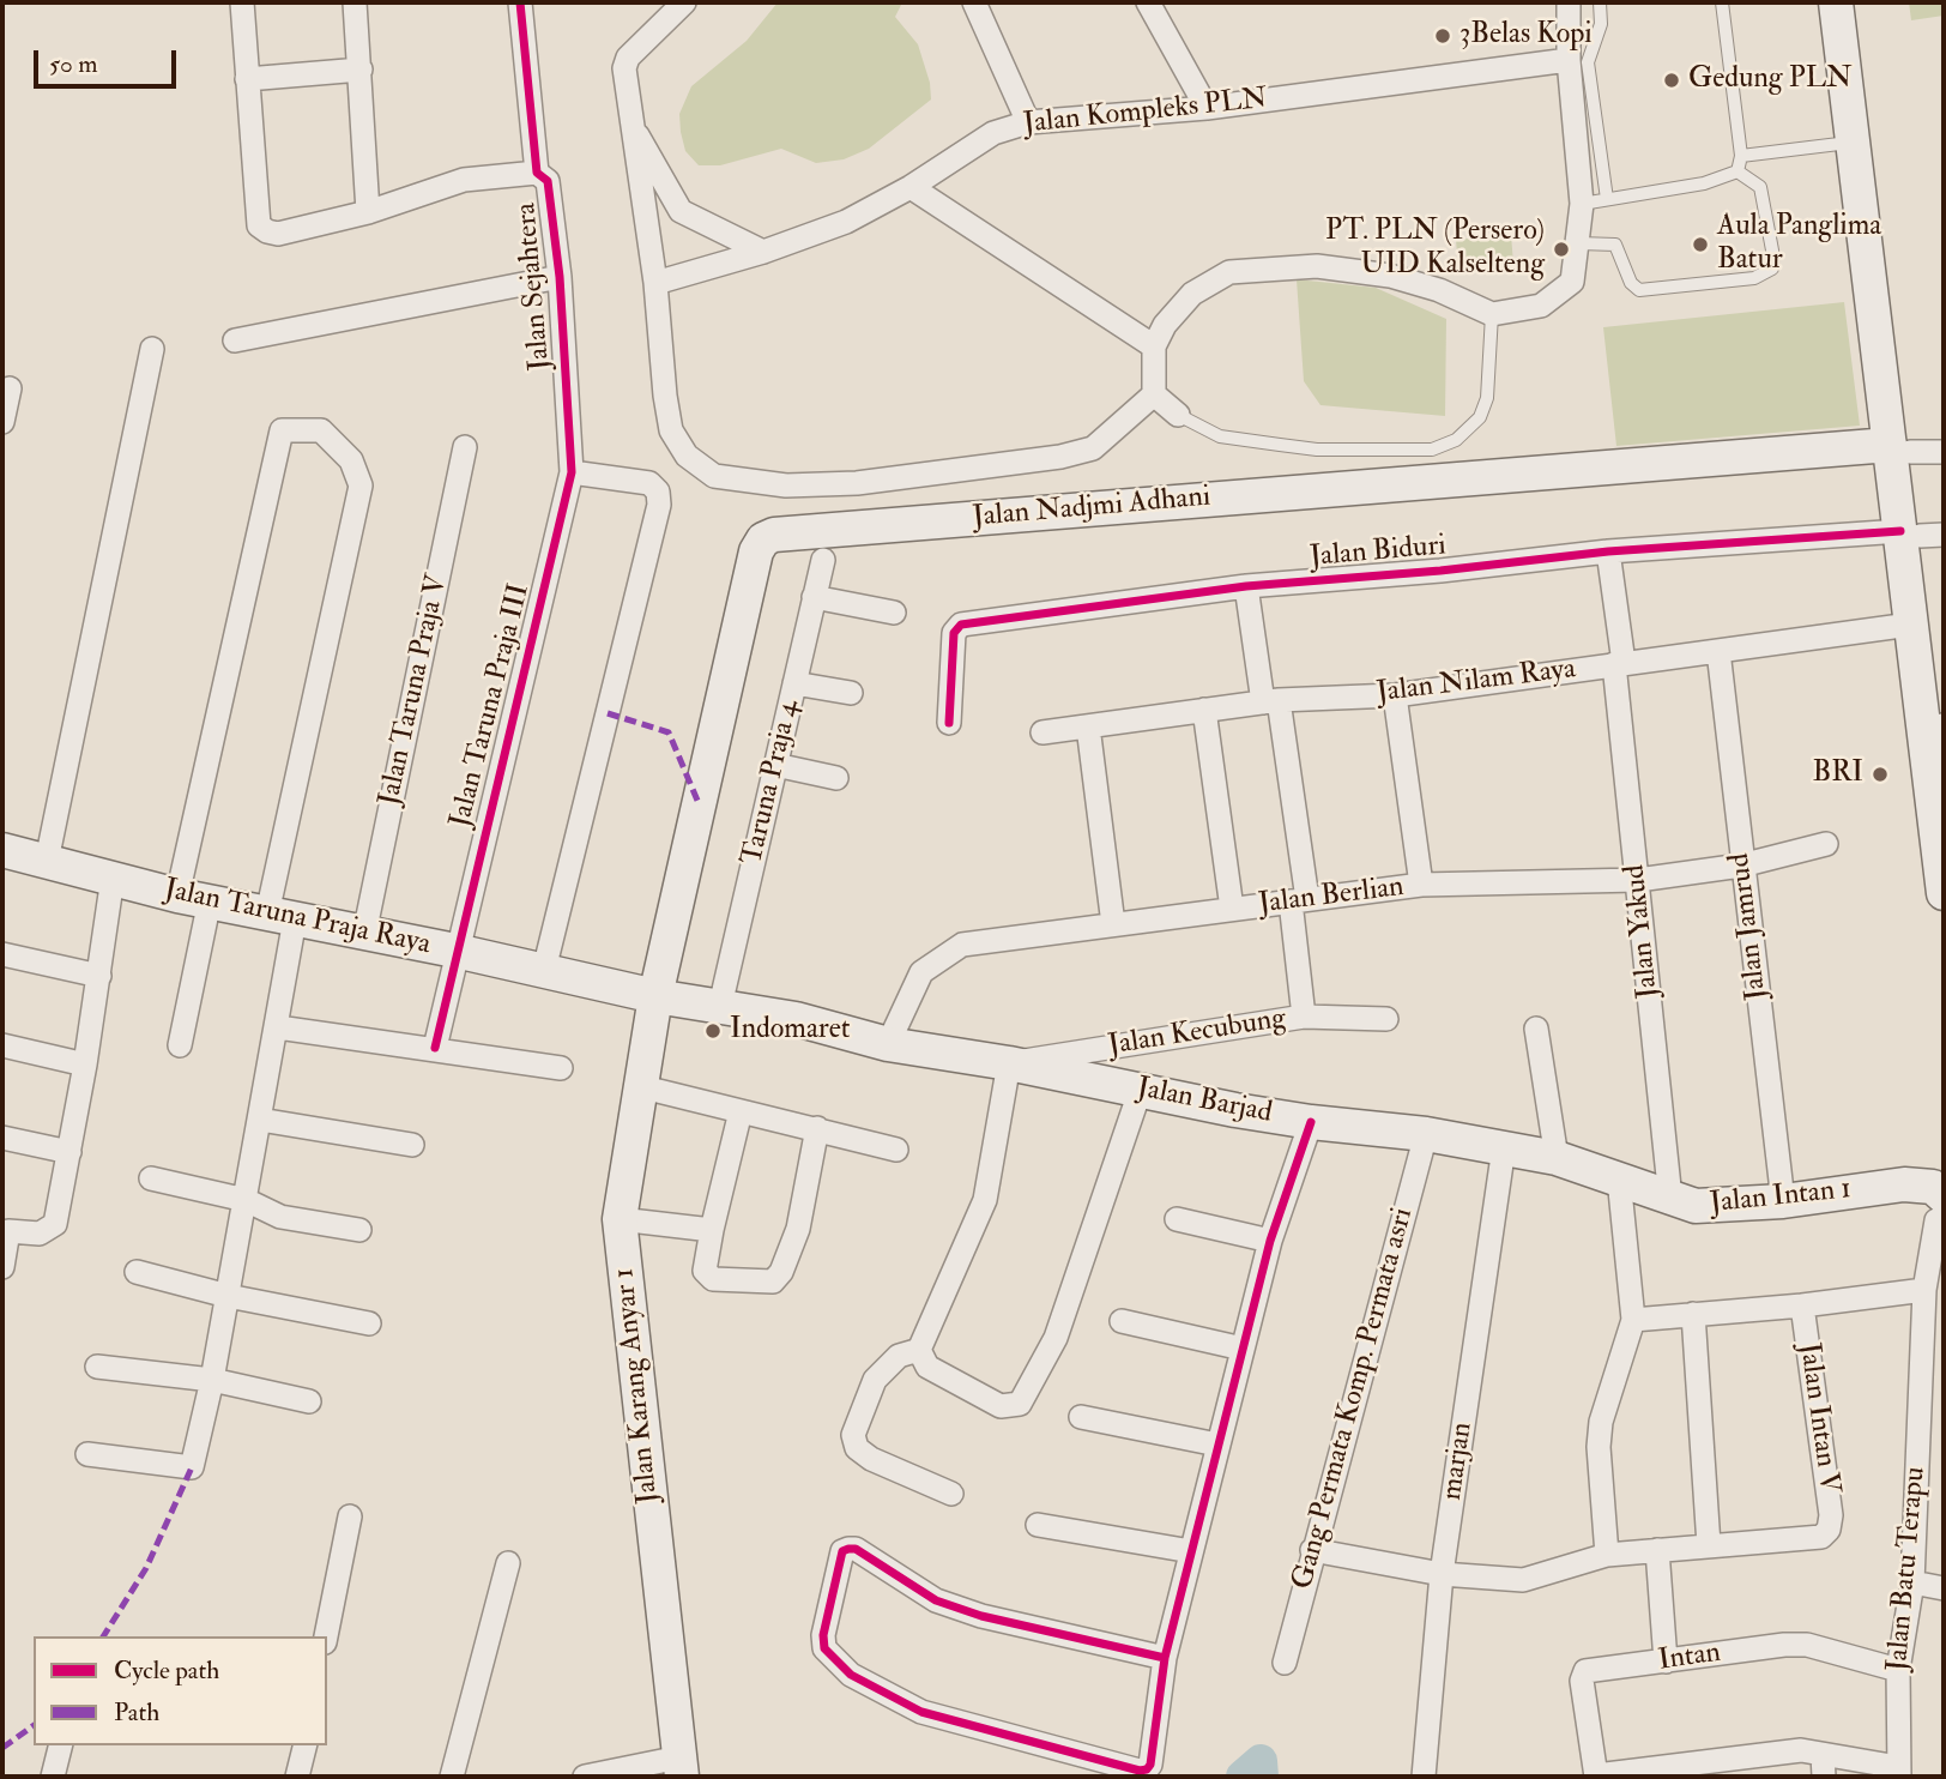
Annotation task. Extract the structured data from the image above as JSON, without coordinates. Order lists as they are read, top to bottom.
{
  "streets": {
    "main road": [
      "Jalan Nadjmi Adhani",
      "Jalan Taruna Praja Raya",
      "Jalan Barjad",
      "Jalan Intan 1",
      "Jalan Karang Anyar 1"
    ],
    "street": [
      "Jalan Kompleks PLN",
      "Jalan Sejahtera",
      "Jalan Biduri",
      "Jalan Nilam Raya",
      "Jalan Taruna Praja V",
      "Jalan Taruna Praja III",
      "Taruna Praja 4",
      "Jalan Berlian",
      "Jalan Jamrud",
      "Jalan Yakud",
      "Jalan Kecubung",
      "Gang Permata Komp. Permata asri",
      "Jalan Intan V",
      "marjan",
      "Jalan Batu Terapu",
      "Intan"
    ]
  },
  "crossings": [
    ["Jalan Sejahtera", "Jalan Taruna Praja III"],
    ["Jalan Nadjmi Adhani", "Jalan Taruna Praja Raya"],
    ["Jalan Nadjmi Adhani", "Jalan Karang Anyar 1"],
    ["Jalan Biduri", "Jalan Yakud"],
    ["Jalan Nilam Raya", "Jalan Jamrud"],
    ["Jalan Nilam Raya", "Jalan Yakud"],
    ["Jalan Taruna Praja V", "Jalan Taruna Praja Raya"],
    ["Jalan Taruna Praja III", "Jalan Taruna Praja Raya"],
    ["Taruna Praja 4", "Jalan Taruna Praja Raya"],
    ["Jalan Berlian", "Jalan Taruna Praja Raya"],
    ["Jalan Berlian", "Jalan Jamrud"],
    ["Jalan Berlian", "Jalan Yakud"],
    ["Jalan Berlian", "Jalan Barjad"],
    ["Jalan Taruna Praja Raya", "Jalan Barjad"],
    ["Jalan Taruna Praja Raya", "Jalan Karang Anyar 1"],
    ["Jalan Jamrud", "Jalan Intan 1"],
    ["Jalan Yakud", "Jalan Intan 1"],
    ["Jalan Kecubung", "Jalan Barjad"],
    ["Jalan Barjad", "Jalan Intan 1"],
    ["Jalan Barjad", "Gang Permata Komp. Permata asri"],
    ["Jalan Barjad", "marjan"],
    ["Jalan Batu Terapu", "Intan"]
  ],
  "places": [
    "3Belas Kopi",
    "Gedung PLN",
    "Aula Panglima Batur",
    "PT. PLN (Persero) UID Kalselteng",
    "BRI",
    "Indomaret"
  ],
  "legend": ["Cycle path", "Path"],
  "scale_bar": "50 m"
}
